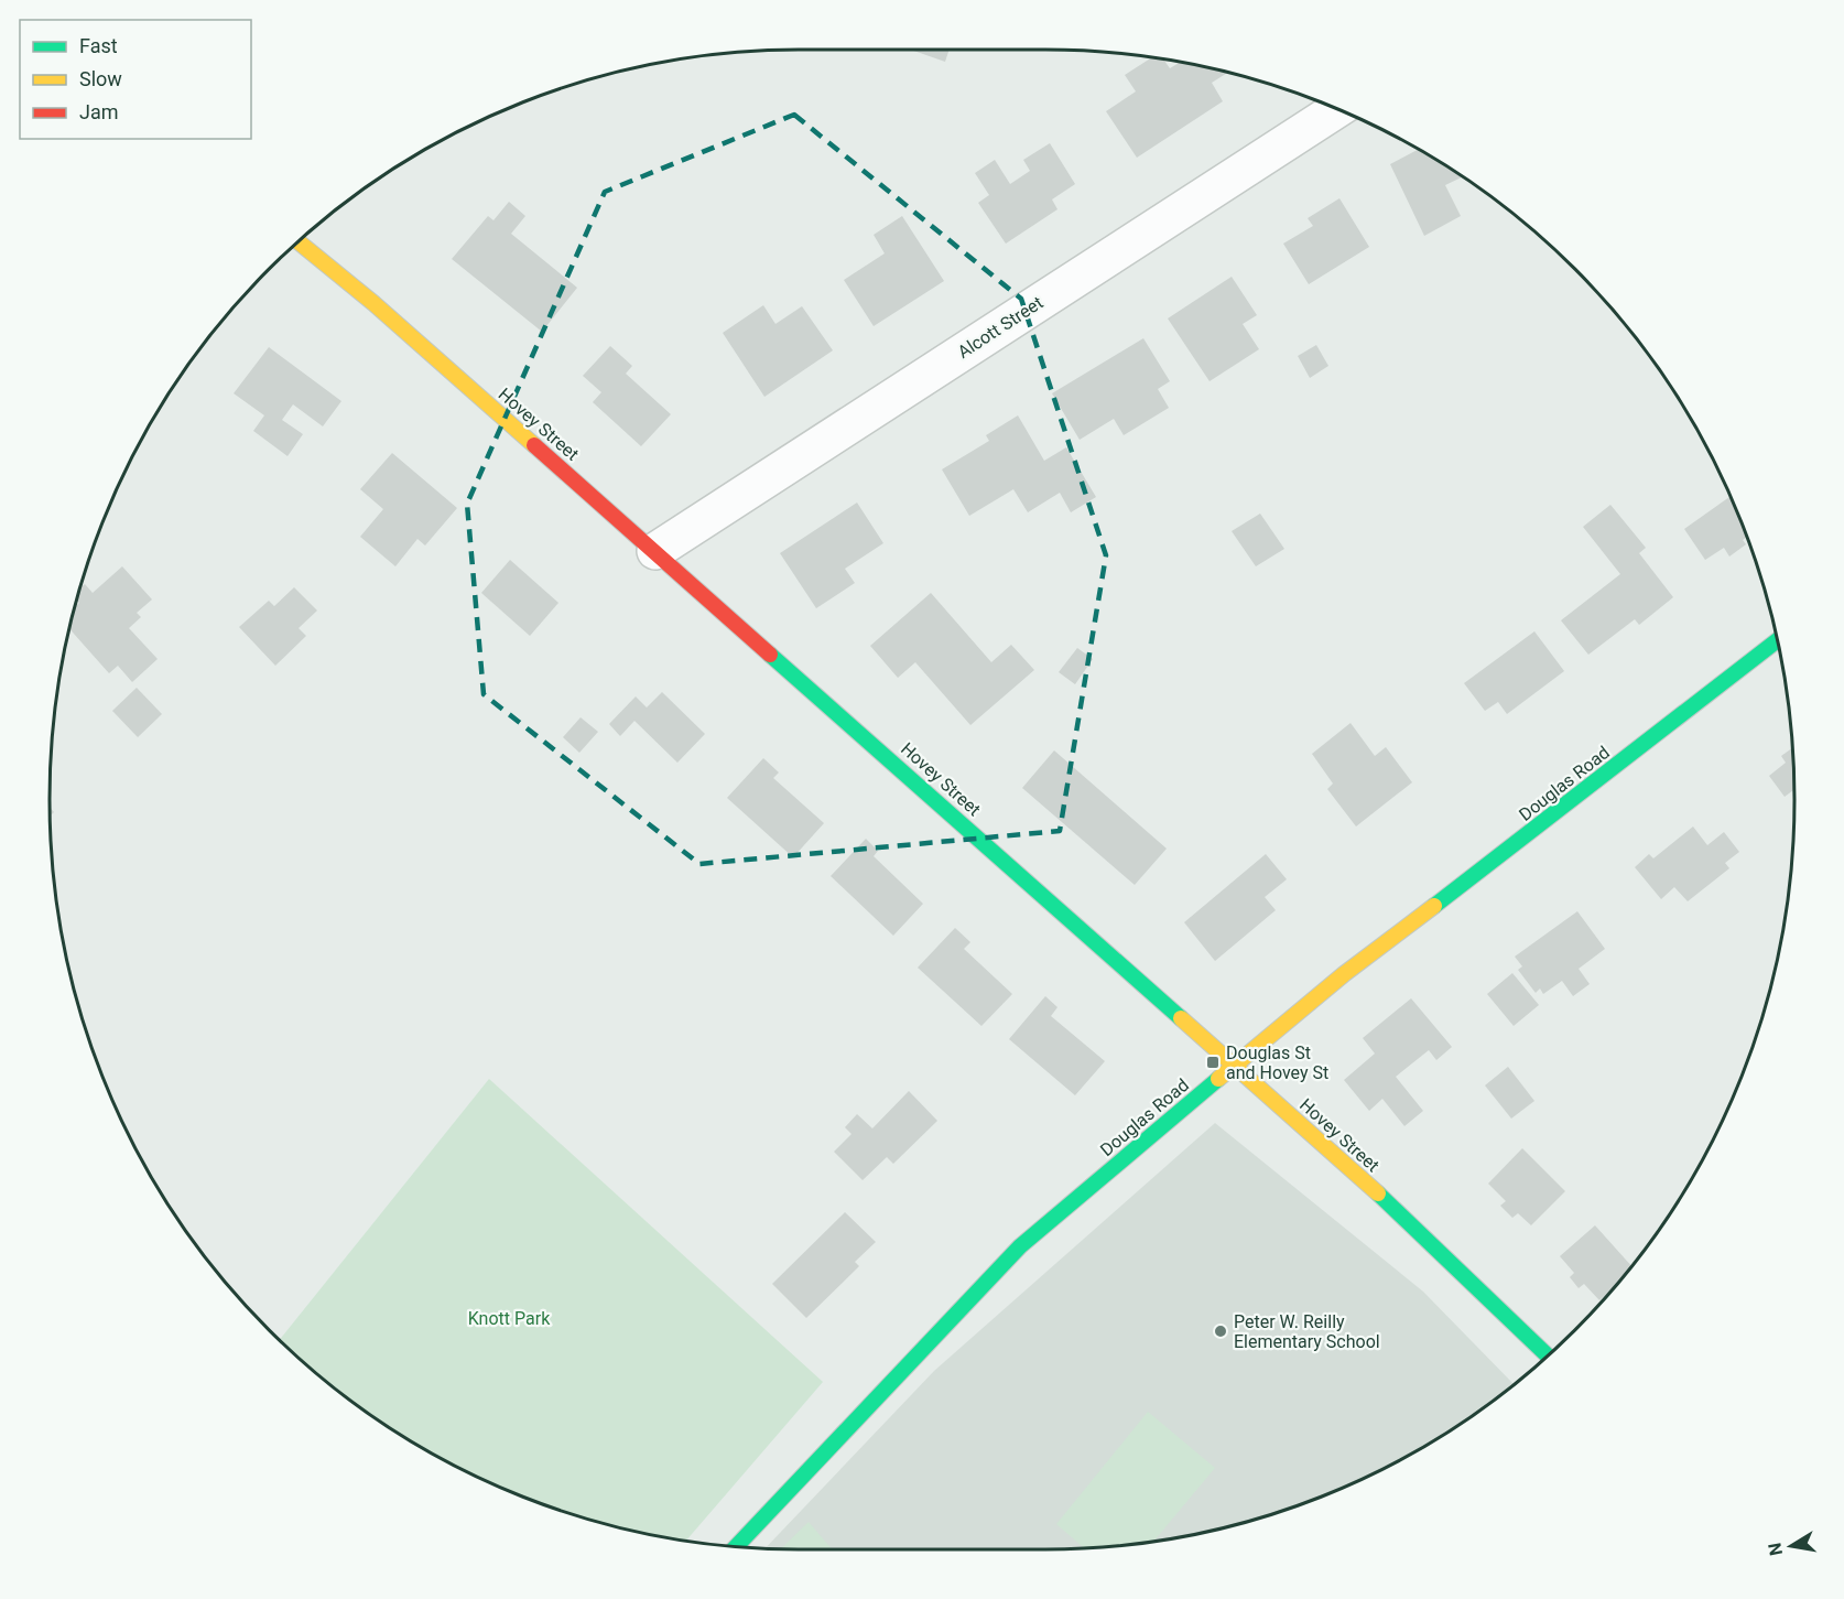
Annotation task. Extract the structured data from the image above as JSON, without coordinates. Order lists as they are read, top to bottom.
{
  "streets": {
    "street": ["Alcott Street", "Hovey Street", "Douglas Road"]
  },
  "crossings": [
    ["Alcott Street", "Hovey Street"],
    ["Hovey Street", "Douglas Road"]
  ],
  "parks": ["Knott Park"],
  "places": {
    "transit": ["Douglas St and Hovey St"],
    "other": ["Peter W. Reilly Elementary School"]
  },
  "legend": ["Fast", "Slow", "Jam"],
  "north": "left"
}
